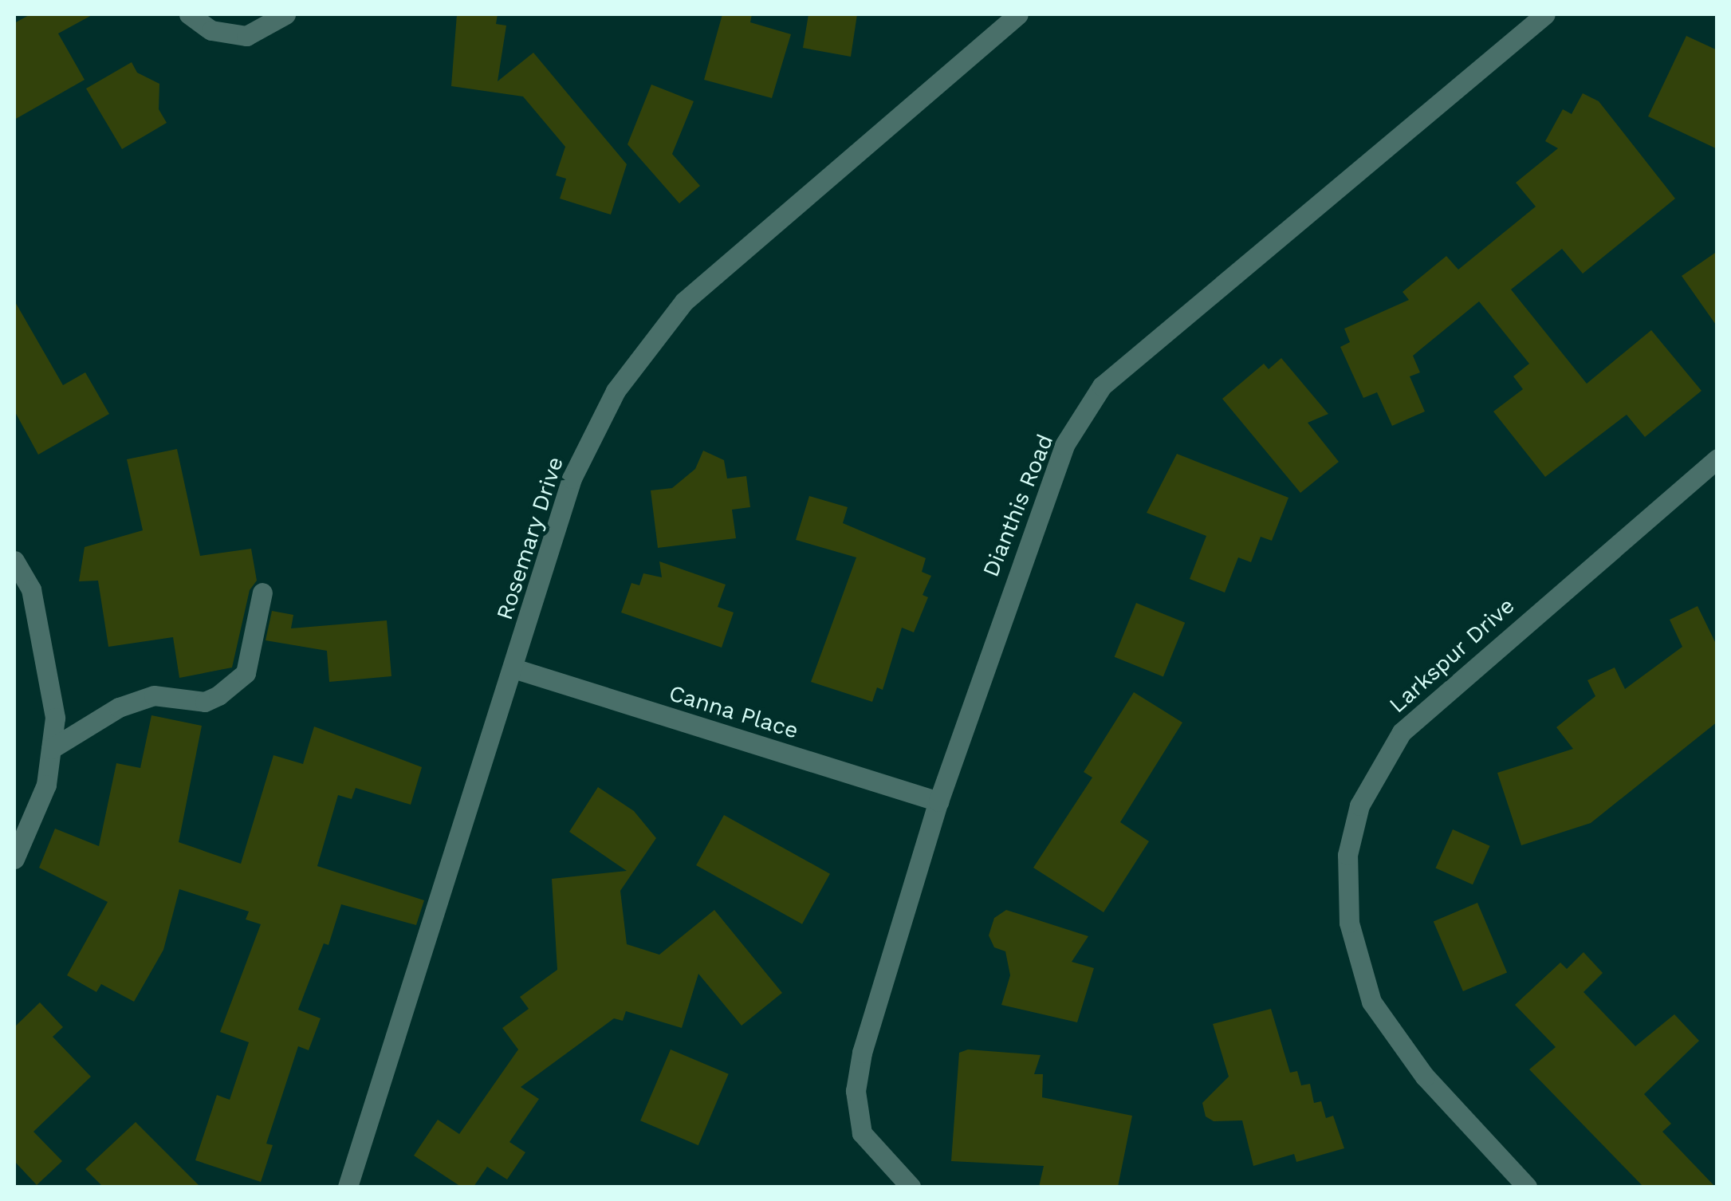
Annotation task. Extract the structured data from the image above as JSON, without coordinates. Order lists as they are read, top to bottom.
{
  "streets": {
    "street": [
      "Dianthis Road",
      "Rosemary Drive",
      "Larkspur Drive",
      "Canna Place"
    ]
  },
  "crossings": [
    ["Dianthis Road", "Canna Place"],
    ["Rosemary Drive", "Canna Place"]
  ]
}
